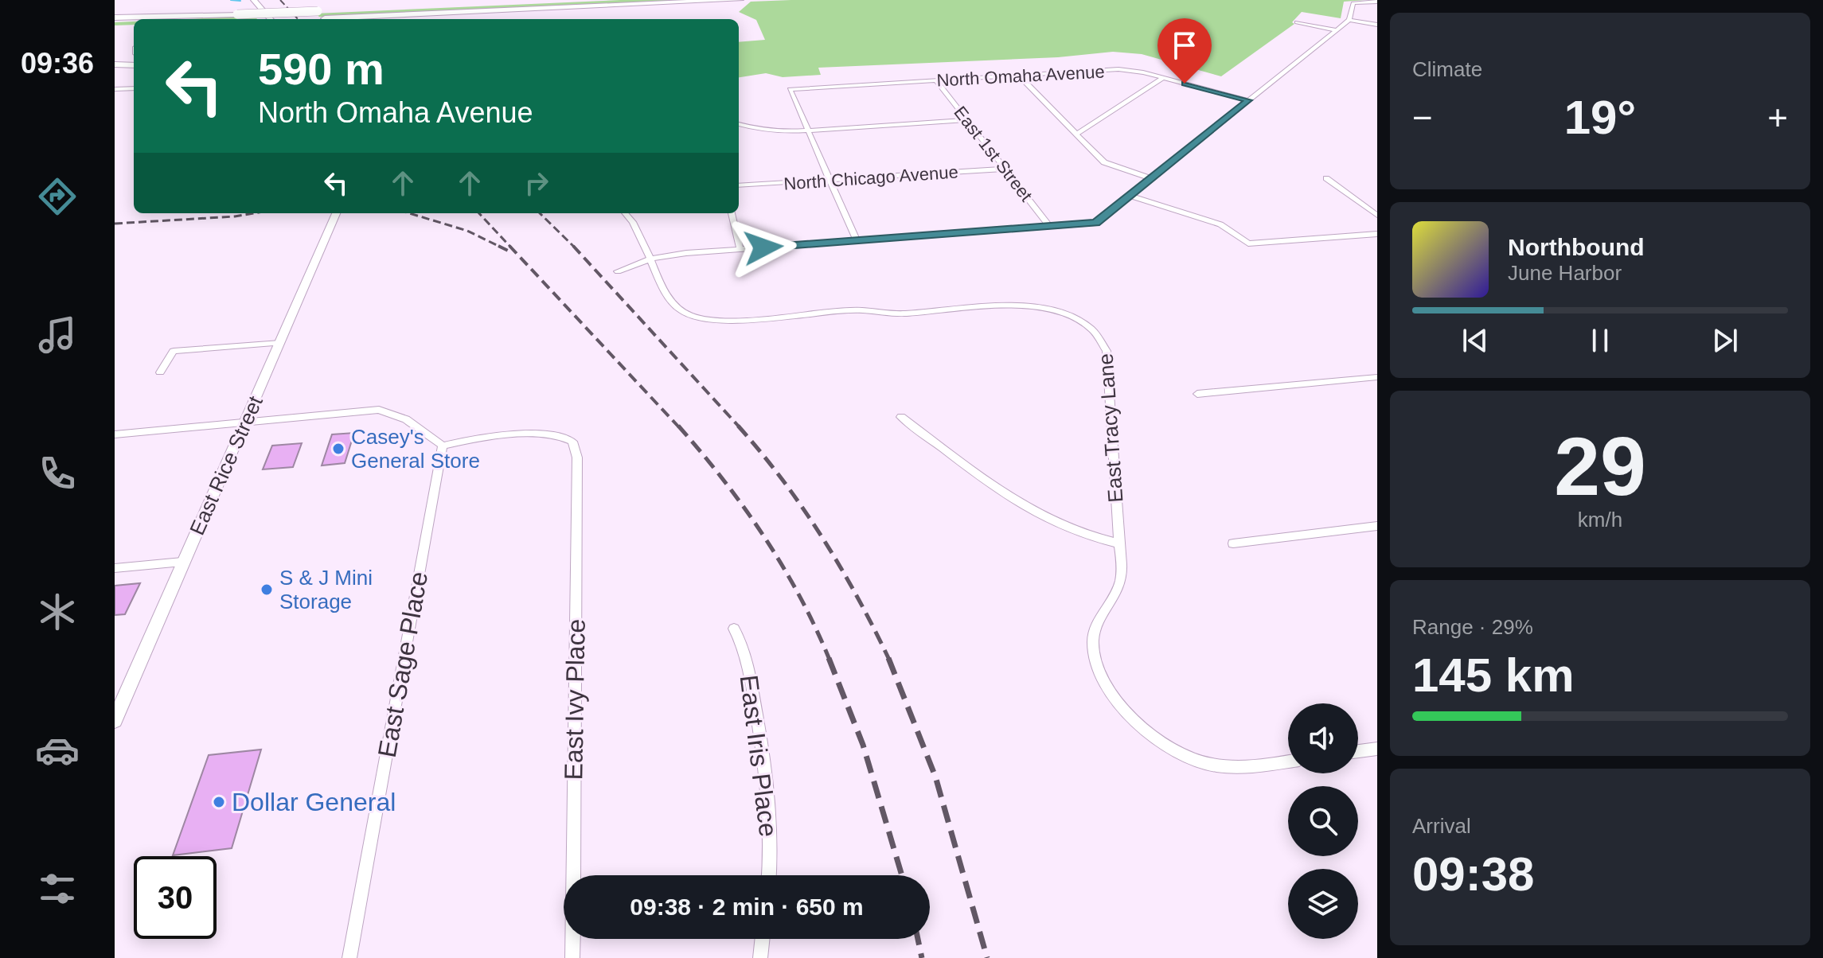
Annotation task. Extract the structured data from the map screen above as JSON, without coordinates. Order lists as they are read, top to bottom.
{
  "streets": {
    "main road": ["East Rice Street"],
    "street": [
      "North Omaha Avenue",
      "East 1st Street",
      "North Chicago Avenue",
      "East Tracy Lane",
      "East Sage Place",
      "East Ivy Place",
      "East Iris Place"
    ]
  },
  "crossings": [
    ["North Omaha Avenue", "East 1st Street"],
    ["East 1st Street", "North Chicago Avenue"],
    ["East Sage Place", "East Ivy Place"]
  ],
  "places": ["Casey's General Store", "S & J Mini Storage", "Dollar General"],
  "page": {
    "tabs": "09:36",
    "tile": [
      "Climate",
      ["29", "km/h"],
      ["Range · 29%", "145 km"],
      ["Arrival", "09:38"]
    ],
    "turn": ["590 m", "North Omaha Avenue"],
    "heat": ["−", "19°", "+"],
    "song": ["Northbound", "June Harbor"],
    "limit": "30",
    "trip": "09:38 · 2 min · 650 m"
  }
}
